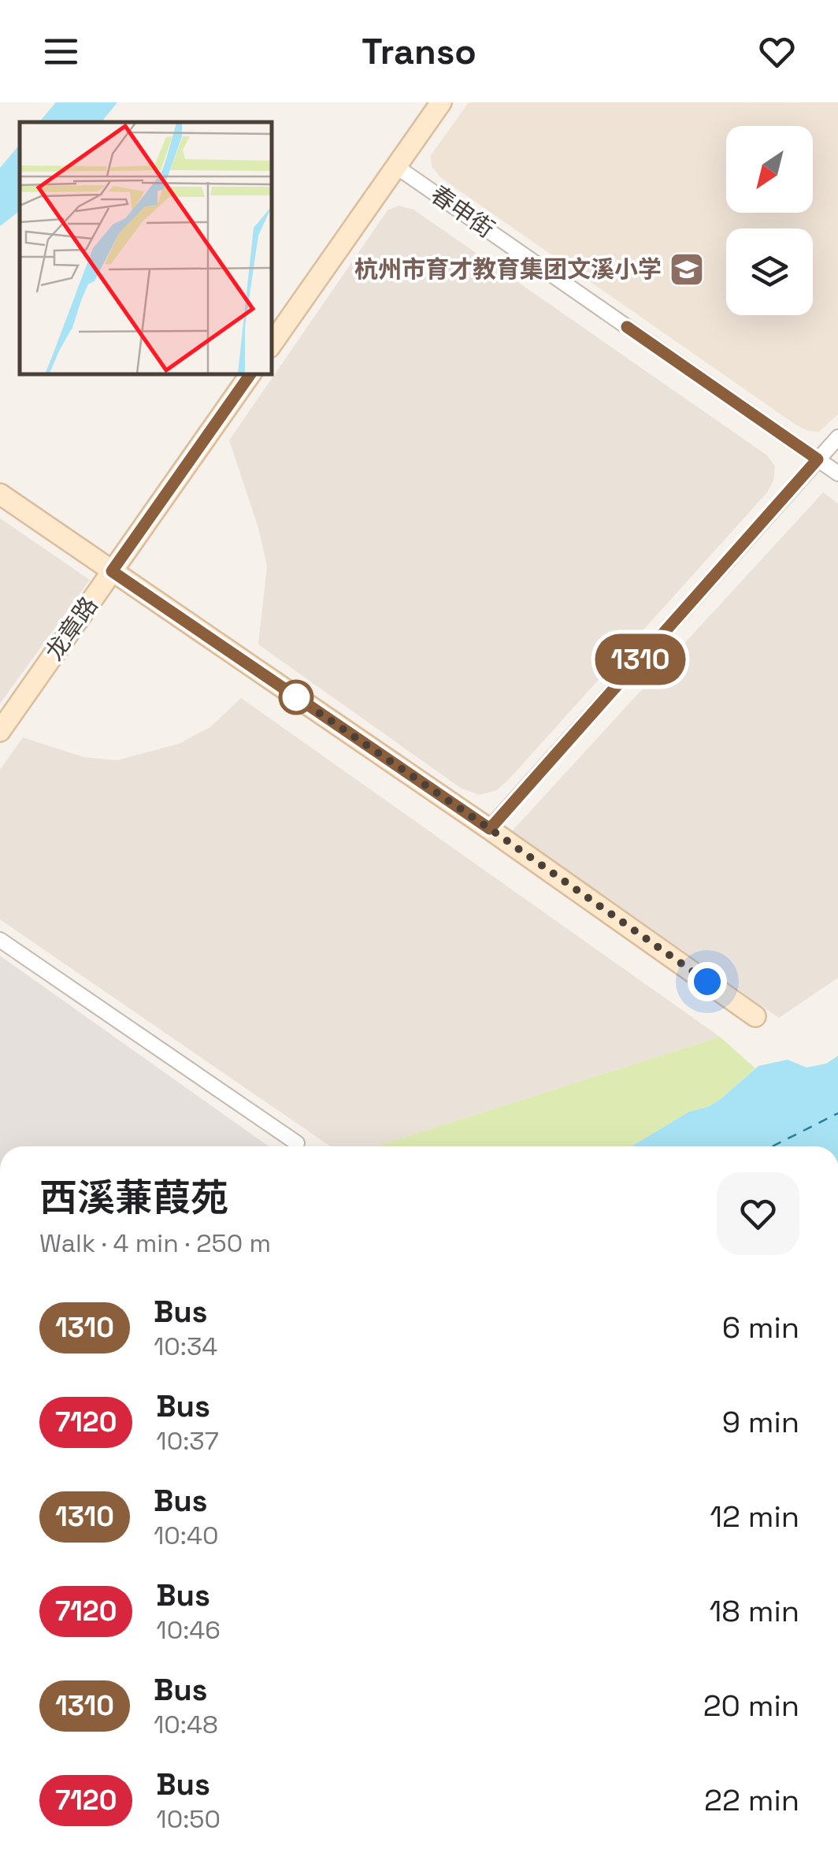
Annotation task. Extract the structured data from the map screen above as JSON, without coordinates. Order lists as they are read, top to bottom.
{
  "streets": {
    "street": ["春申街", "龙章路"]
  },
  "places": {
    "school or university": ["杭州市育才教育集团文溪小学"]
  },
  "lines": ["bus line 1310"],
  "north": "bottom left",
  "page": {
    "header": "Transo",
    "on_map": "1310",
    "heading": ["西溪蒹葭苑", "Walk · 4 min · 250 m"],
    "list": [
      {
        "mark": "1310",
        "name": "Bus",
        "note": "10:34",
        "value": "6 min"
      },
      {
        "mark": "7120",
        "name": "Bus",
        "note": "10:37",
        "value": "9 min"
      },
      {
        "mark": "1310",
        "name": "Bus",
        "note": "10:40",
        "value": "12 min"
      },
      {
        "mark": "7120",
        "name": "Bus",
        "note": "10:46",
        "value": "18 min"
      },
      {
        "mark": "1310",
        "name": "Bus",
        "note": "10:48",
        "value": "20 min"
      },
      {
        "mark": "7120",
        "name": "Bus",
        "note": "10:50",
        "value": "22 min"
      }
    ]
  }
}
